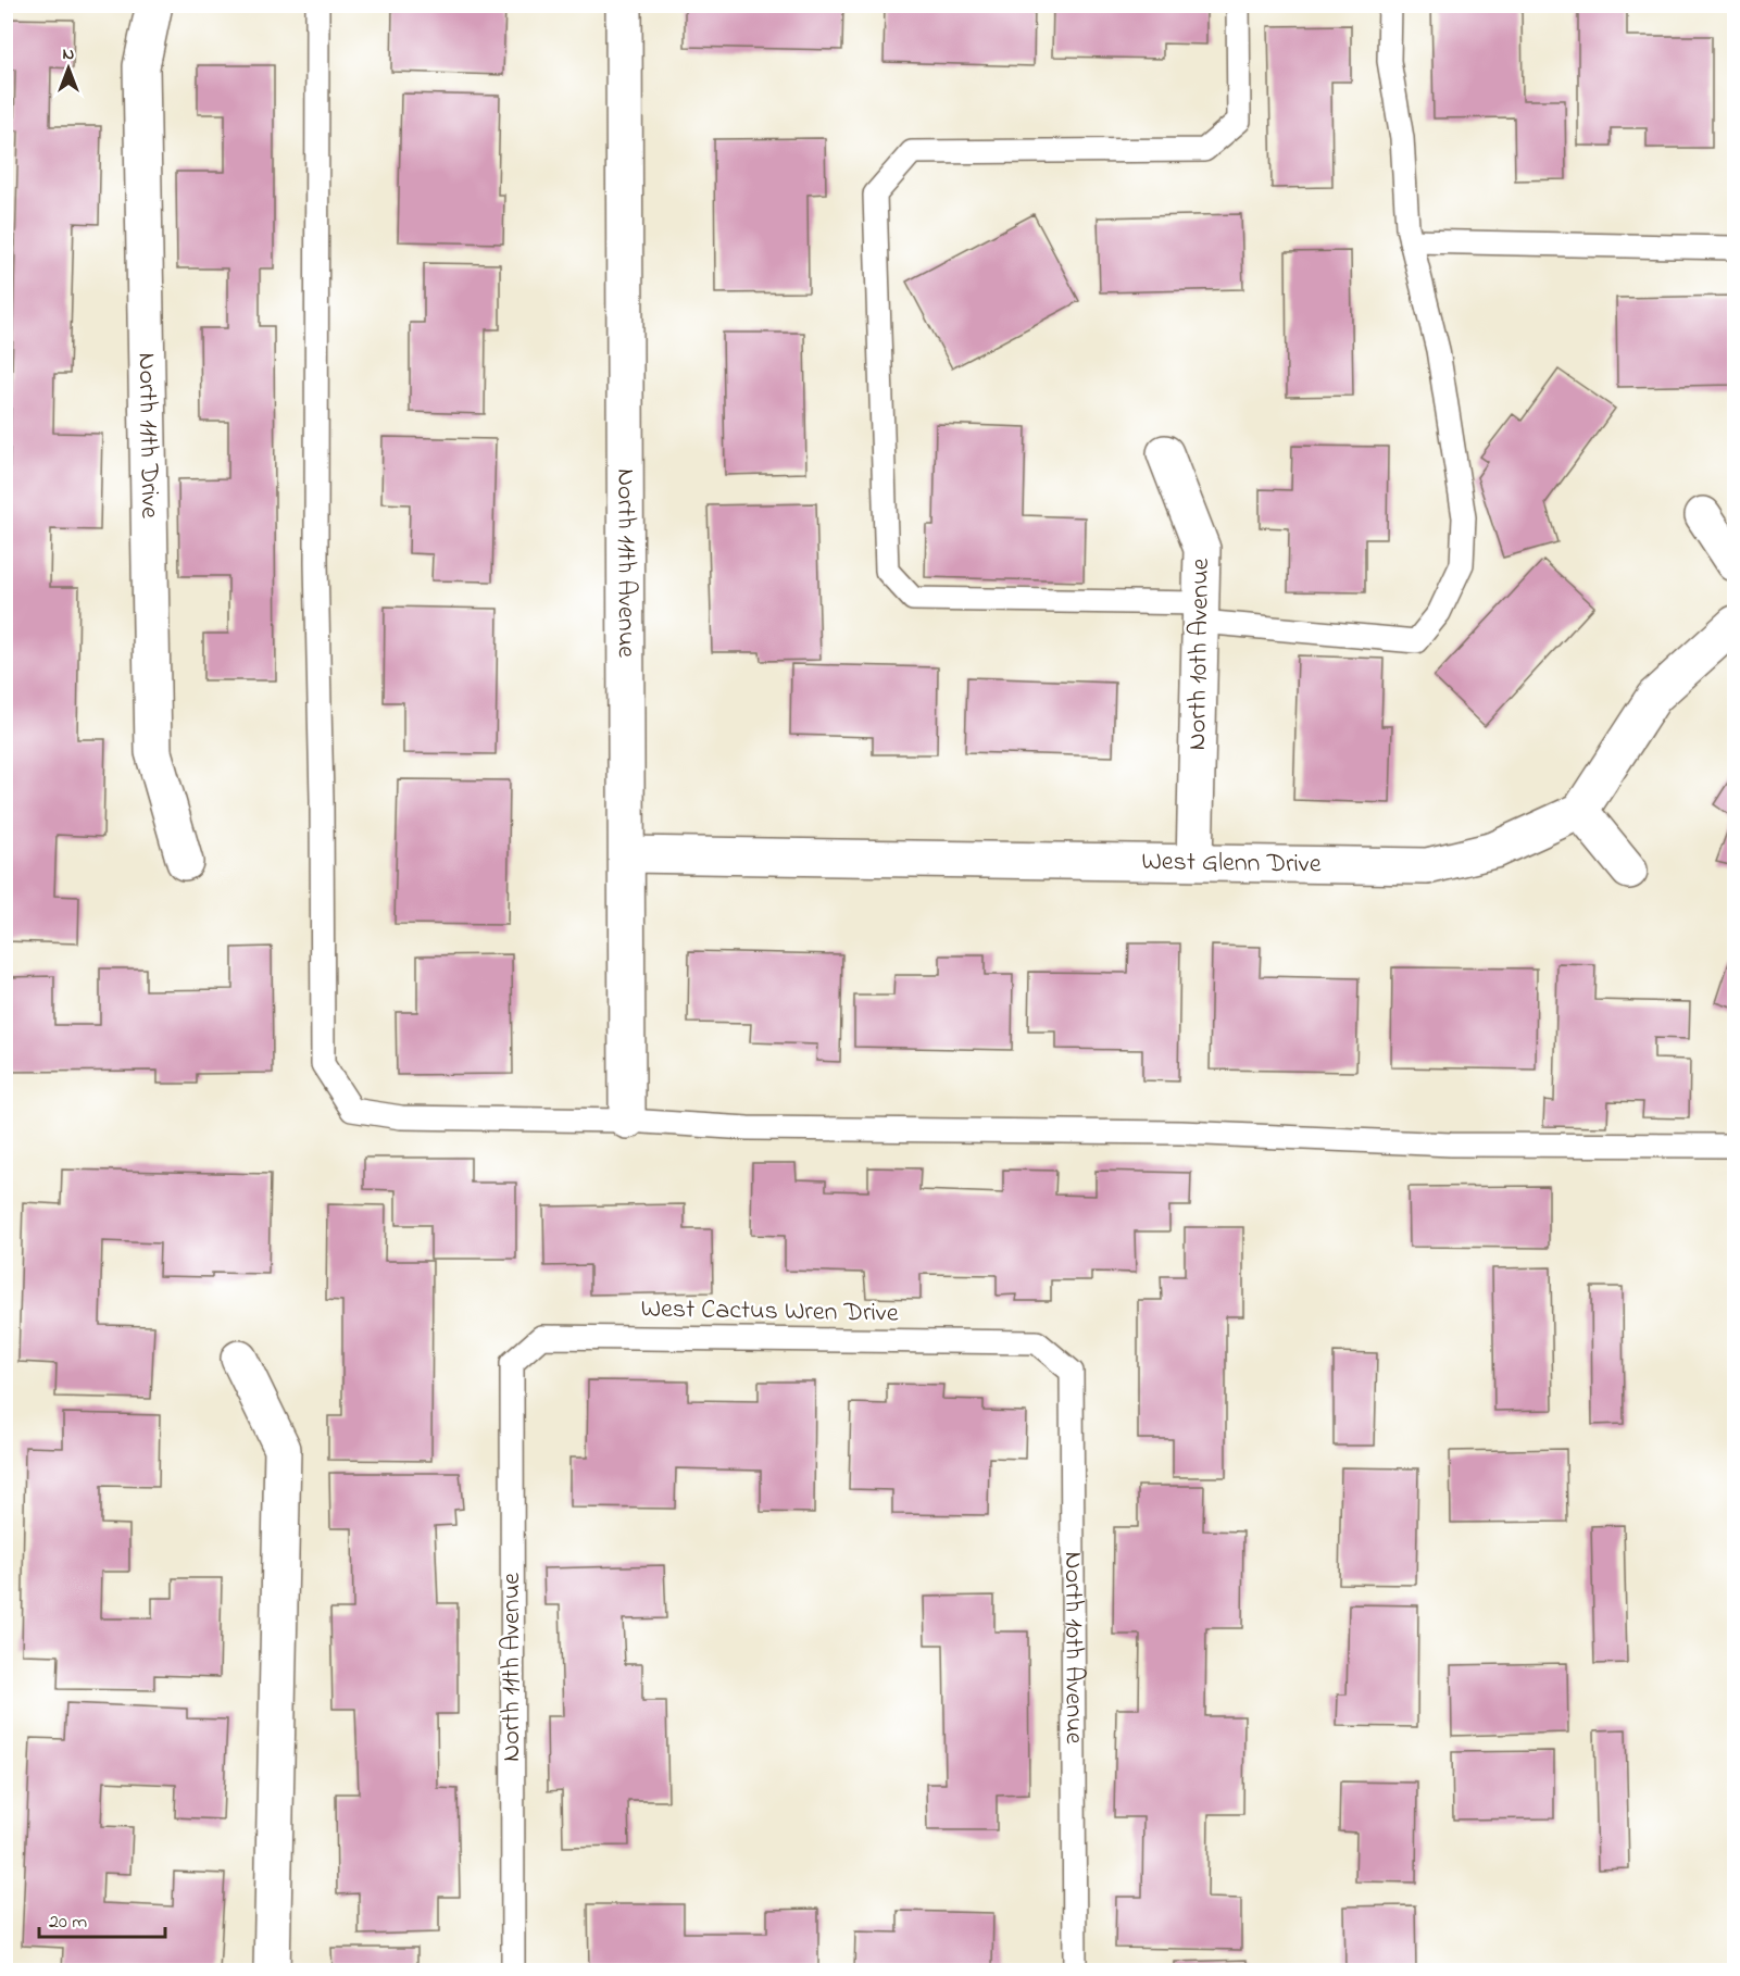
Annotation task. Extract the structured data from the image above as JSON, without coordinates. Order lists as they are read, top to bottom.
{
  "streets": {
    "street": [
      "North 11th Drive",
      "North 11th Avenue",
      "North 10th Avenue",
      "West Glenn Drive"
    ],
    "lane": ["West Cactus Wren Drive"]
  },
  "crossings": [
    ["North 11th Avenue", "West Glenn Drive"],
    ["North 11th Avenue", "West Cactus Wren Drive"],
    ["North 10th Avenue", "West Glenn Drive"],
    ["North 10th Avenue", "West Cactus Wren Drive"]
  ],
  "scale_bar": "20 m",
  "north": "top"
}
